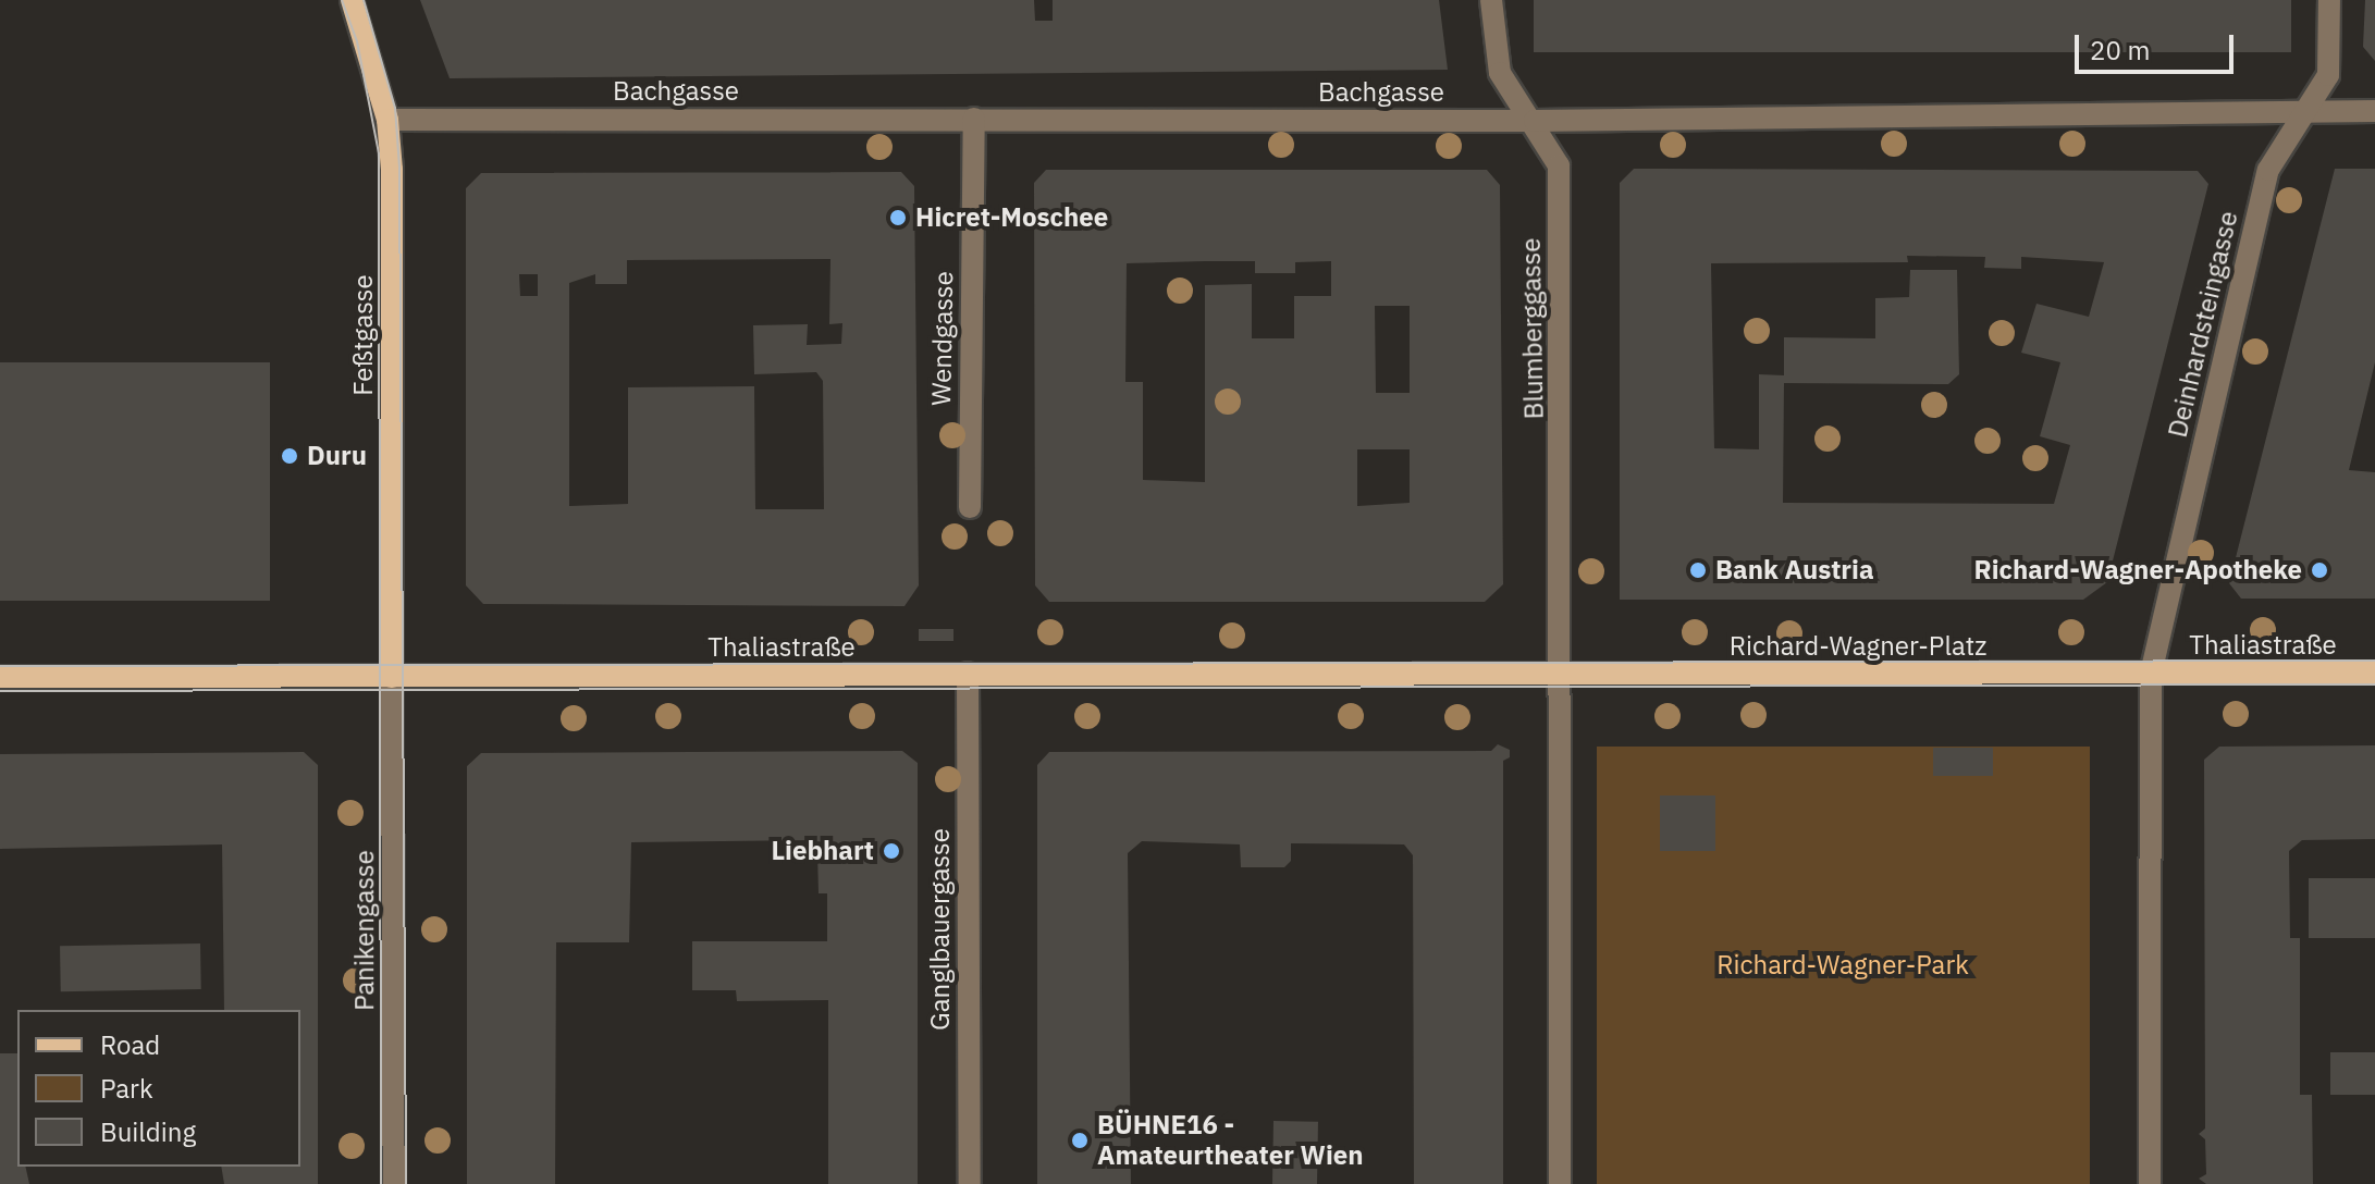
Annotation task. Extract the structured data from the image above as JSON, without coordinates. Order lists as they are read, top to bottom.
{
  "streets": {
    "main road": ["Feßtgasse", "Thaliastraße", "Richard-Wagner-Platz"],
    "street": [
      "Bachgasse",
      "Deinhardsteingasse",
      "Blumberggasse",
      "Wendgasse",
      "Ganglbauergasse",
      "Panikengasse"
    ]
  },
  "crossings": [
    ["Bachgasse", "Deinhardsteingasse"],
    ["Bachgasse", "Blumberggasse"],
    ["Bachgasse", "Feßtgasse"],
    ["Bachgasse", "Wendgasse"],
    ["Deinhardsteingasse", "Thaliastraße"],
    ["Deinhardsteingasse", "Richard-Wagner-Platz"],
    ["Blumberggasse", "Thaliastraße"],
    ["Blumberggasse", "Richard-Wagner-Platz"],
    ["Feßtgasse", "Thaliastraße"],
    ["Feßtgasse", "Panikengasse"],
    ["Thaliastraße", "Richard-Wagner-Platz"],
    ["Thaliastraße", "Ganglbauergasse"],
    ["Thaliastraße", "Panikengasse"]
  ],
  "parks": ["Richard-Wagner-Park"],
  "places": [
    "Hicret-Moschee",
    "Duru",
    "Bank Austria",
    "Richard-Wagner-Apotheke",
    "Liebhart",
    "BÜHNE16 - Amateurtheater Wien"
  ],
  "legend": ["Road", "Park", "Building"],
  "scale_bar": "20 m"
}
